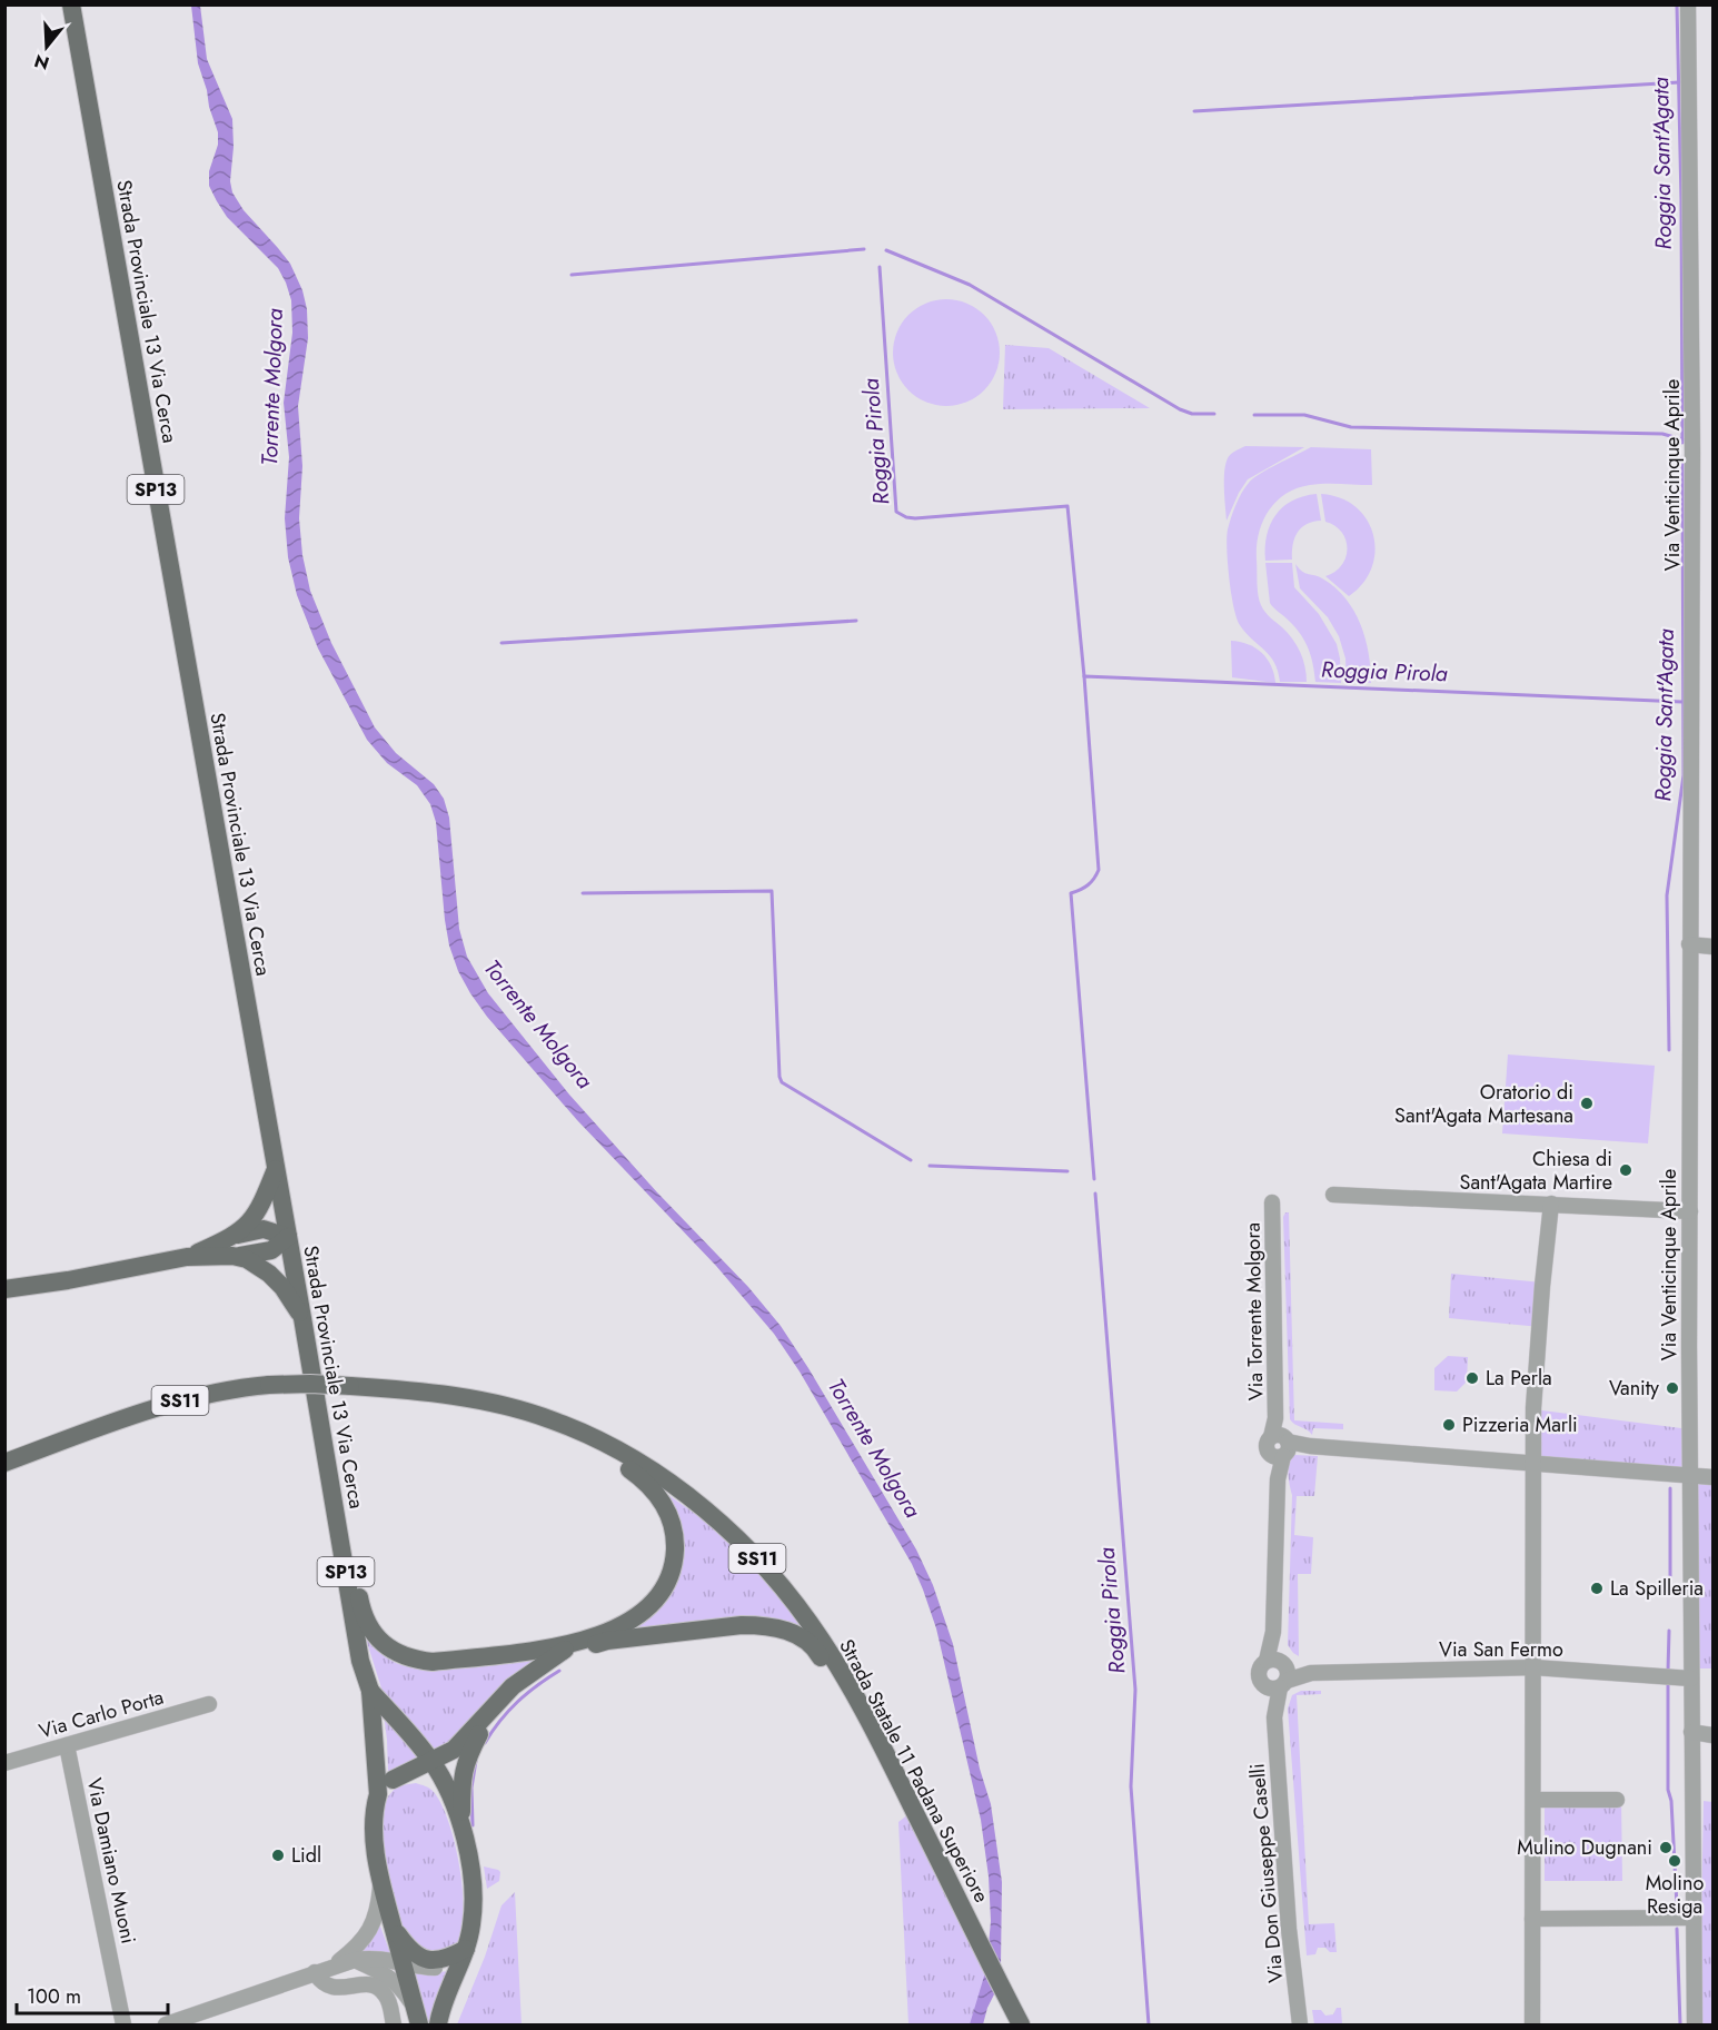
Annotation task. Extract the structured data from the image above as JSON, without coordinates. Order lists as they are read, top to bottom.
{
  "streets": {
    "main road": [
      "Strada Provinciale 13 Via Cerca",
      "SP13",
      "SS11",
      "Strada Statale 11 Padana Superiore"
    ],
    "street": [
      "Via Venticinque Aprile",
      "Via Torrente Molgora",
      "Via San Fermo",
      "Via Carlo Porta",
      "Via Damiano Muoni",
      "Via Don Giuseppe Caselli"
    ]
  },
  "crossings": [
    ["Strada Provinciale 13 Via Cerca", "SP13"],
    ["Via Venticinque Aprile", "Via San Fermo"],
    ["Via Torrente Molgora", "Via Don Giuseppe Caselli"],
    ["Via Carlo Porta", "Via Damiano Muoni"]
  ],
  "water": ["Roggia Sant'Agata", "Torrente Molgora", "Roggia Pirola"],
  "places": [
    "Oratorio di Sant'Agata Martesana",
    "Chiesa di Sant'Agata Martire",
    "La Perla",
    "Vanity",
    "Pizzeria Marli",
    "La Spilleria",
    "Mulino Dugnani",
    "Lidl",
    "Molino Resiga"
  ],
  "scale_bar": "100 m",
  "north": "bottom"
}
